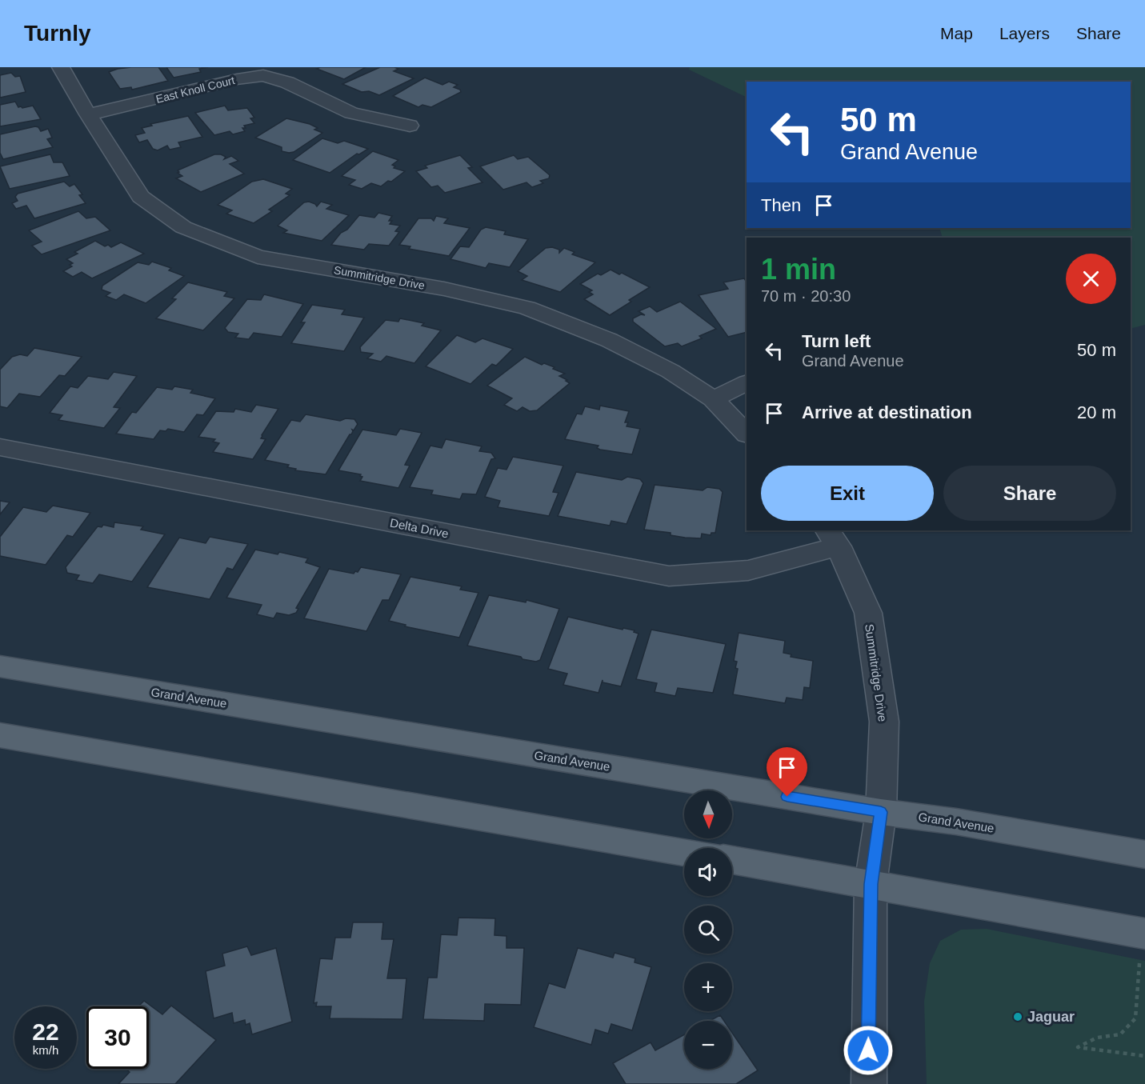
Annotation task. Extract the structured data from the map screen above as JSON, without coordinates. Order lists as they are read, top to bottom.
{
  "streets": {
    "main road": ["Grand Avenue"],
    "street": ["East Knoll Court", "Summitridge Drive", "Delta Drive"]
  },
  "crossings": [
    ["East Knoll Court", "Summitridge Drive"],
    ["Summitridge Drive", "Delta Drive"],
    ["Summitridge Drive", "Grand Avenue"]
  ],
  "places": ["Jaguar"],
  "north": "bottom",
  "page": {
    "header": "Turnly",
    "nav": ["Map", "Layers", "Share"],
    "turn": ["50 m", "Grand Avenue"],
    "then": "Then",
    "heading": ["1 min", "70 m · 20:30"],
    "list": [
      {
        "name": "Turn left",
        "note": "Grand Avenue",
        "value": "50 m"
      },
      {
        "name": "Arrive at destination",
        "value": "20 m"
      }
    ],
    "buttons": ["Exit", "Share"],
    "map_buttons": ["+", "−"],
    "speed": "22 km/h",
    "limit": "30"
  }
}
